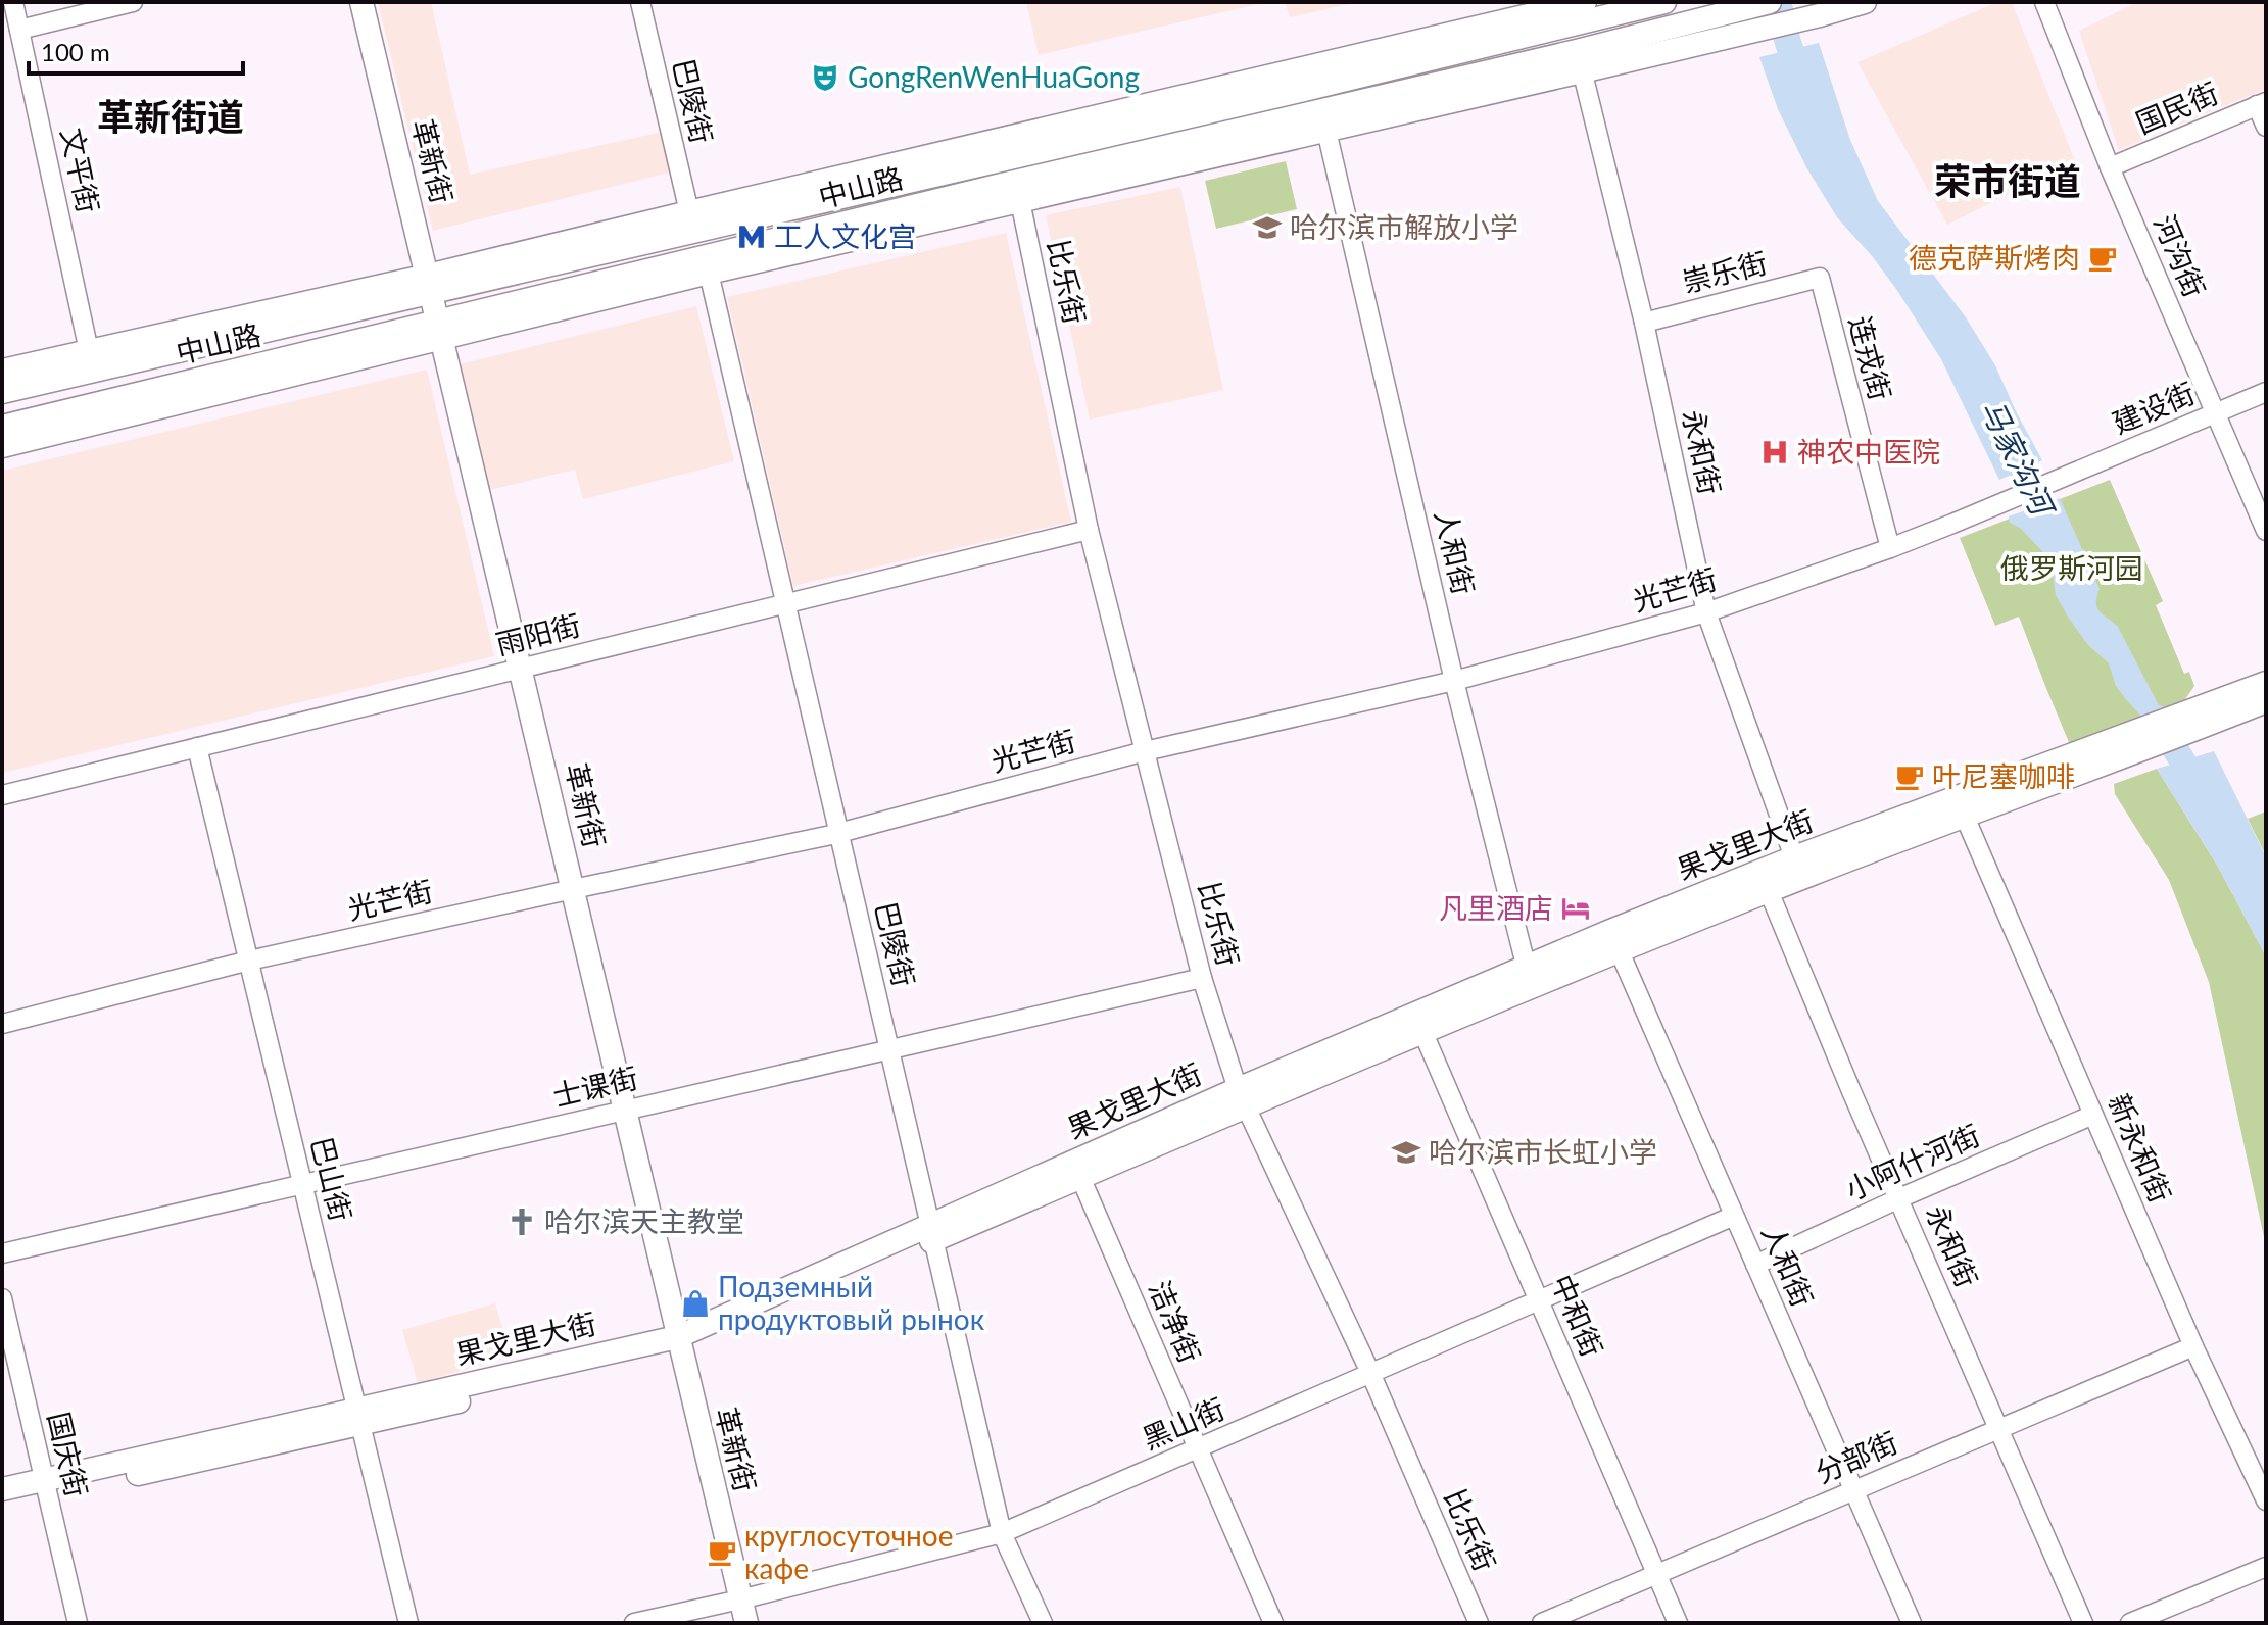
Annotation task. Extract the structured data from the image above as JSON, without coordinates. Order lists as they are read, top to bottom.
{
  "streets": {
    "main road": ["革新街", "中山路", "果戈里大街"],
    "street": [
      "巴陵街",
      "国民街",
      "文平街",
      "河沟街",
      "崇乐街",
      "比乐街",
      "连戎街",
      "建设街",
      "永和街",
      "人和街",
      "光芒街",
      "雨阳街",
      "士课街",
      "新永和街",
      "小阿什河街",
      "巴山街",
      "中和街",
      "洁净街",
      "黑山街",
      "国庆街",
      "分部街"
    ]
  },
  "crossings": [
    ["巴陵街", "光芒街"],
    ["巴陵街", "雨阳街"],
    ["巴陵街", "果戈里大街"],
    ["巴陵街", "士课街"],
    ["巴陵街", "黑山街"],
    ["国民街", "河沟街"],
    ["革新街", "中山路"],
    ["革新街", "光芒街"],
    ["革新街", "雨阳街"],
    ["革新街", "果戈里大街"],
    ["革新街", "士课街"],
    ["革新街", "黑山街"],
    ["中山路", "永和街"],
    ["河沟街", "建设街"],
    ["崇乐街", "连戎街"],
    ["崇乐街", "永和街"],
    ["比乐街", "光芒街"],
    ["比乐街", "雨阳街"],
    ["比乐街", "果戈里大街"],
    ["比乐街", "士课街"],
    ["比乐街", "黑山街"],
    ["连戎街", "光芒街"],
    ["建设街", "光芒街"],
    ["永和街", "光芒街"],
    ["永和街", "果戈里大街"],
    ["永和街", "小阿什河街"],
    ["永和街", "分部街"],
    ["人和街", "光芒街"],
    ["人和街", "果戈里大街"],
    ["人和街", "小阿什河街"],
    ["人和街", "黑山街"],
    ["人和街", "分部街"],
    ["光芒街", "巴山街"],
    ["雨阳街", "巴山街"],
    ["果戈里大街", "新永和街"],
    ["果戈里大街", "巴山街"],
    ["果戈里大街", "中和街"],
    ["果戈里大街", "洁净街"],
    ["果戈里大街", "国庆街"],
    ["士课街", "巴山街"],
    ["新永和街", "小阿什河街"],
    ["新永和街", "分部街"],
    ["中和街", "黑山街"],
    ["中和街", "分部街"],
    ["洁净街", "黑山街"]
  ],
  "districts": ["革新街道", "荣市街道"],
  "water": ["马家沟河"],
  "parks": ["俄罗斯河园"],
  "places": {
    "theatre": ["GongRenWenHuaGong"],
    "school or university": ["哈尔滨市解放小学", "哈尔滨市长虹小学"],
    "metro station": ["工人文化宫"],
    "cafe": ["德克萨斯烤肉", "叶尼塞咖啡", "круглосуточное кафе"],
    "hospital": ["神农中医院"],
    "hotel": ["凡里酒店"],
    "church": ["哈尔滨天主教堂"],
    "shop": ["Подземный продуктовый рынок"]
  },
  "scale_bar": "100 m"
}
